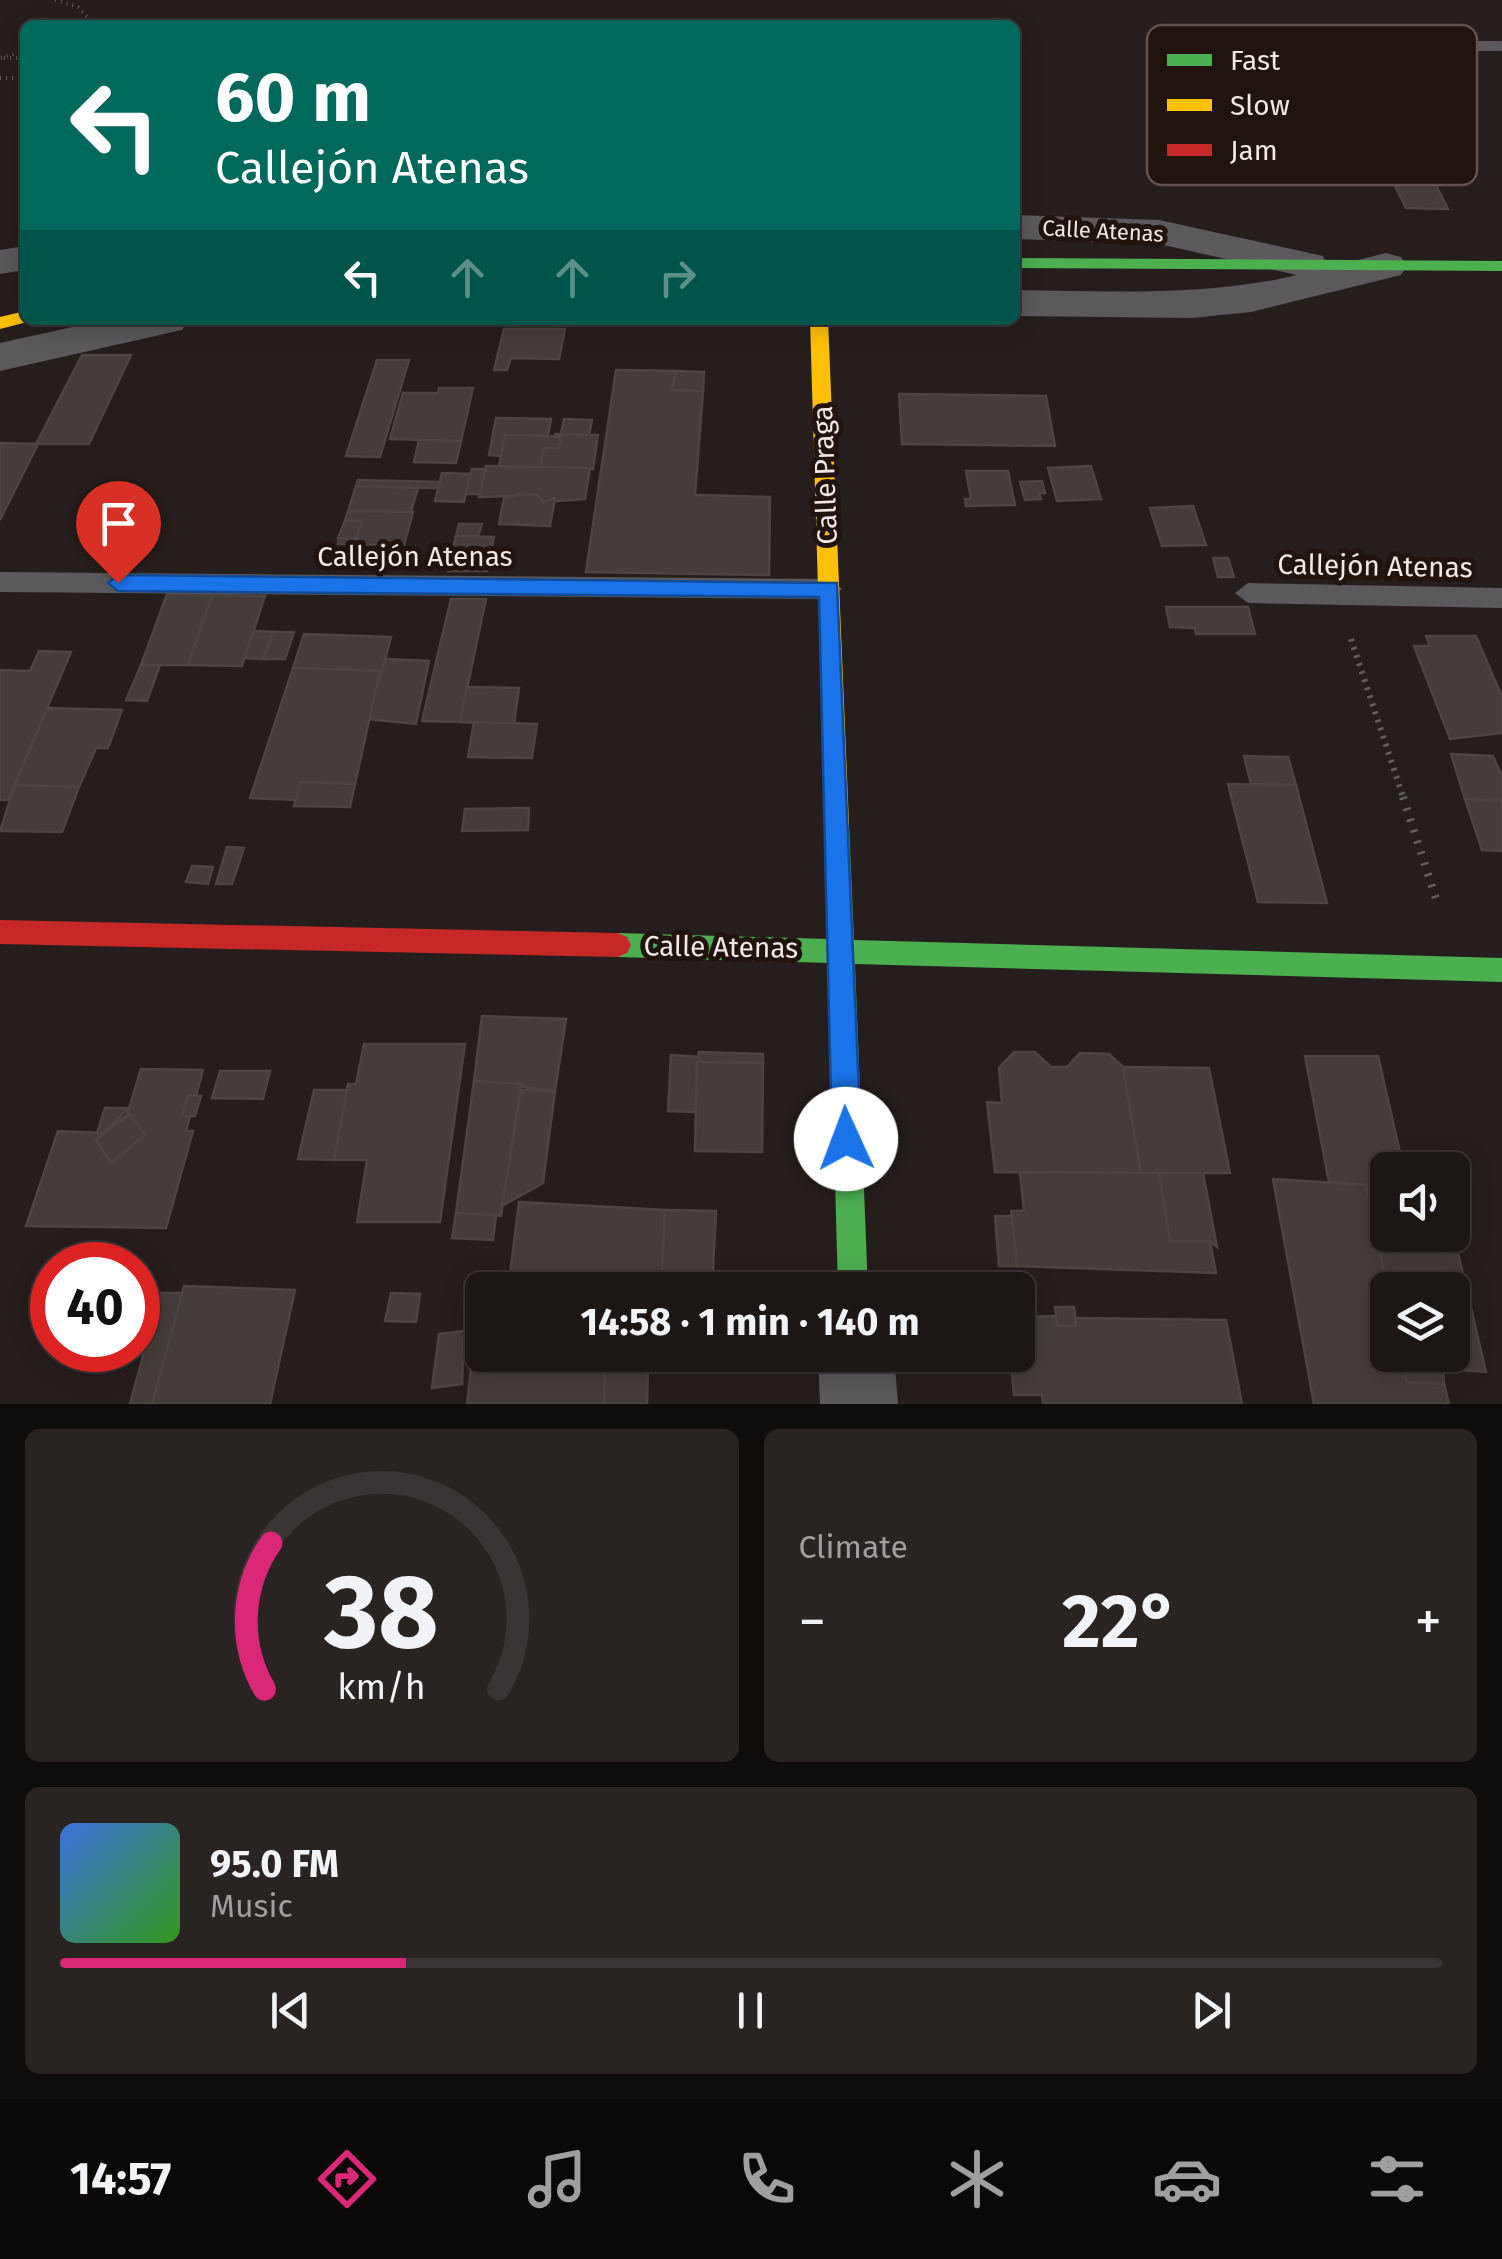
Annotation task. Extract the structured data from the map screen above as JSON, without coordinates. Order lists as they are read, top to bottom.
{
  "streets": {
    "street": ["Calle Atenas", "Calle Praga"],
    "lane": ["Callejón Atenas"]
  },
  "crossings": [
    ["Calle Atenas", "Calle Praga"],
    ["Calle Praga", "Callejón Atenas"]
  ],
  "legend": ["Fast", "Slow", "Jam"],
  "page": {
    "turn": ["60 m", "Callejón Atenas"],
    "limit": "40",
    "trip": "14:58 · 1 min · 140 m",
    "tile": "Climate",
    "heat": ["−", "22°", "+"],
    "song": ["95.0 FM", "Music"],
    "tabs": "14:57",
    "gauge": ["38", "km/h"]
  }
}
